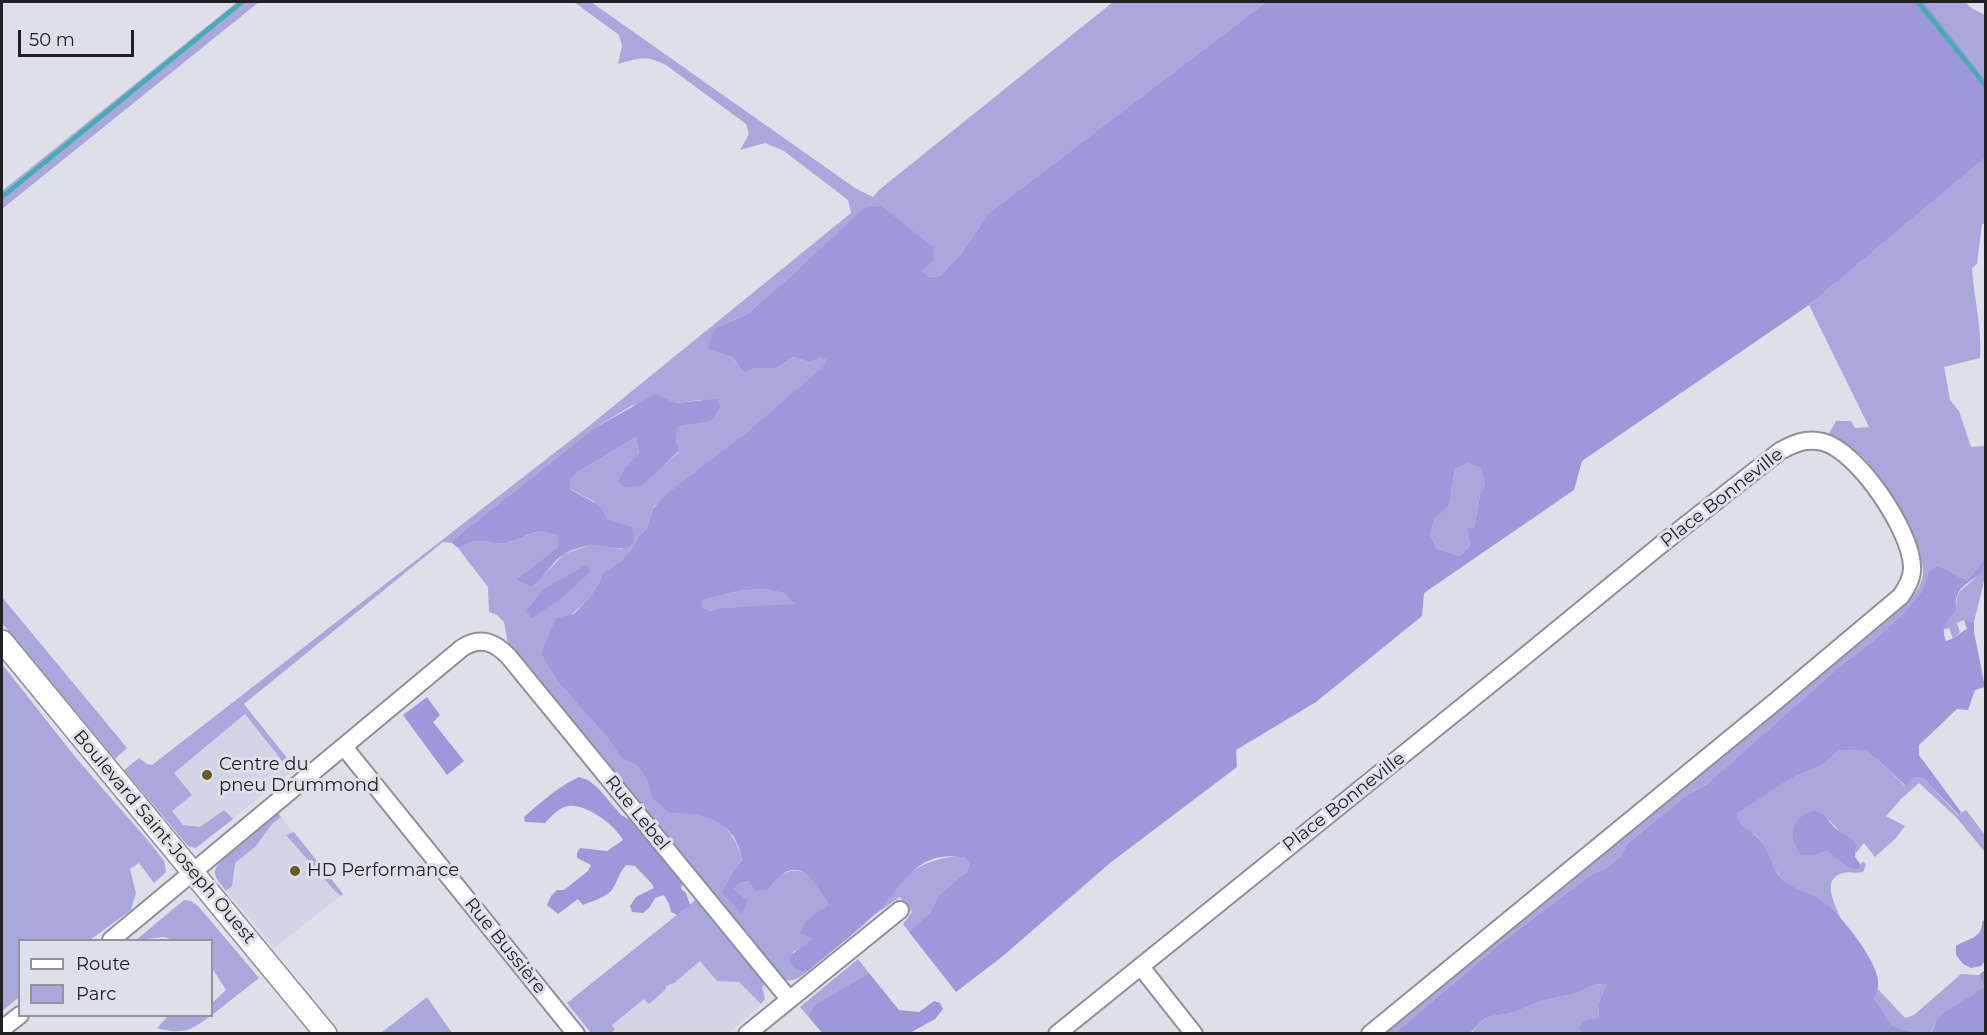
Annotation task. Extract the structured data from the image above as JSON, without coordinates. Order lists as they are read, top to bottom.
{
  "streets": {
    "street": [
      "Place Bonneville",
      "Rue Lebel",
      "Boulevard Saint-Joseph Ouest",
      "Rue Bussière"
    ]
  },
  "crossings": [
    ["Rue Lebel", "Rue Bussière"]
  ],
  "places": ["Centre du pneu Drummond", "HD Performance"],
  "legend": ["Route", "Parc"],
  "scale_bar": "50 m"
}
